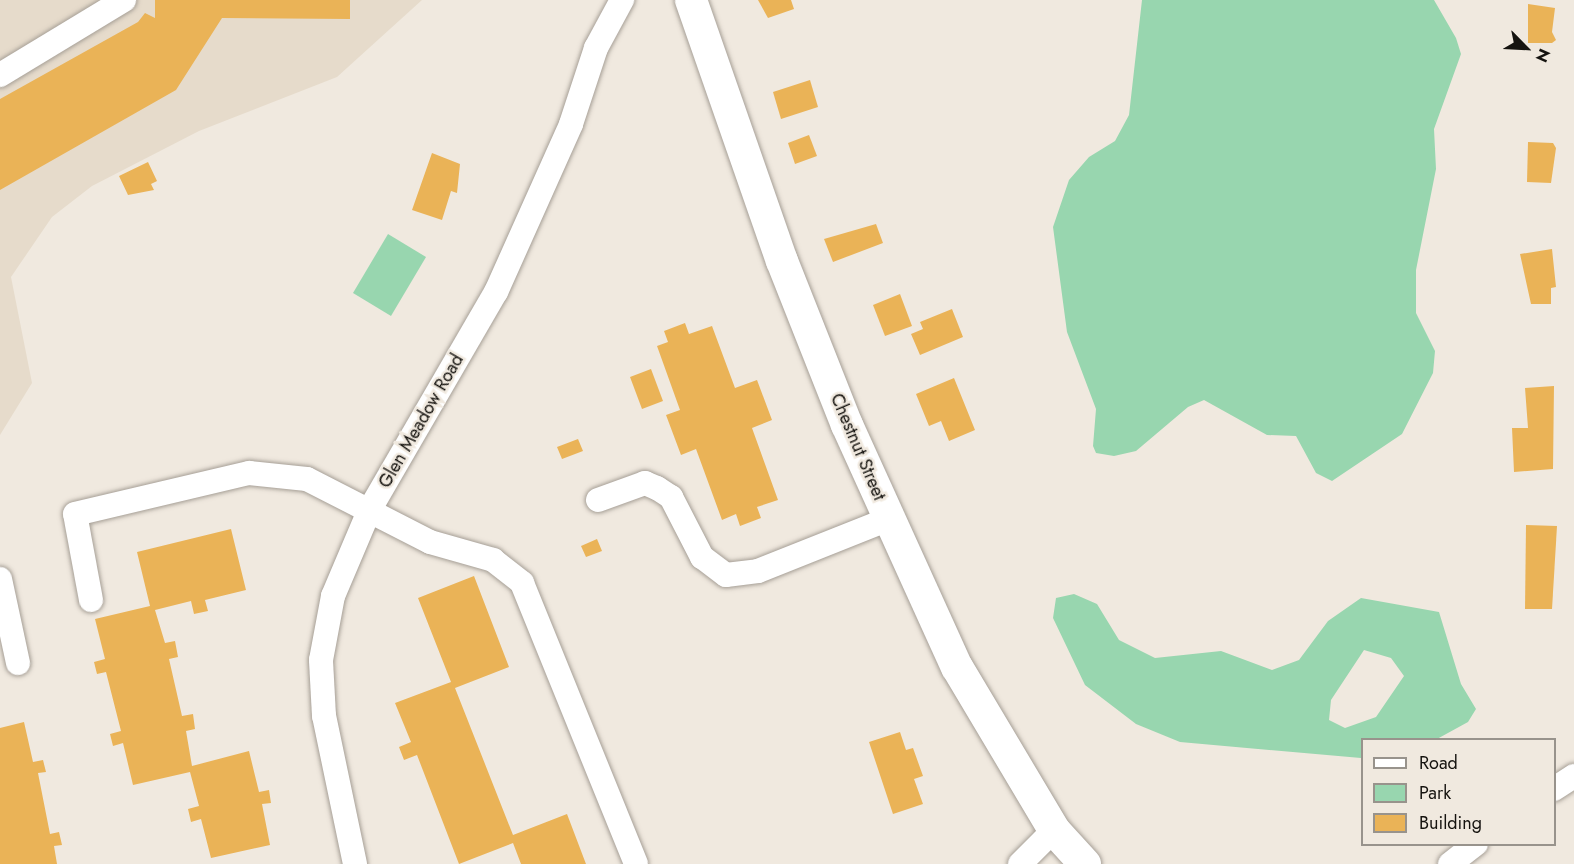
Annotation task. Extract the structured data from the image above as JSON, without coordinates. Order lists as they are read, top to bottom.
{
  "streets": {
    "main road": ["Chestnut Street"],
    "street": ["Glen Meadow Road"]
  },
  "legend": ["Road", "Park", "Building"],
  "north": "bottom right"
}
